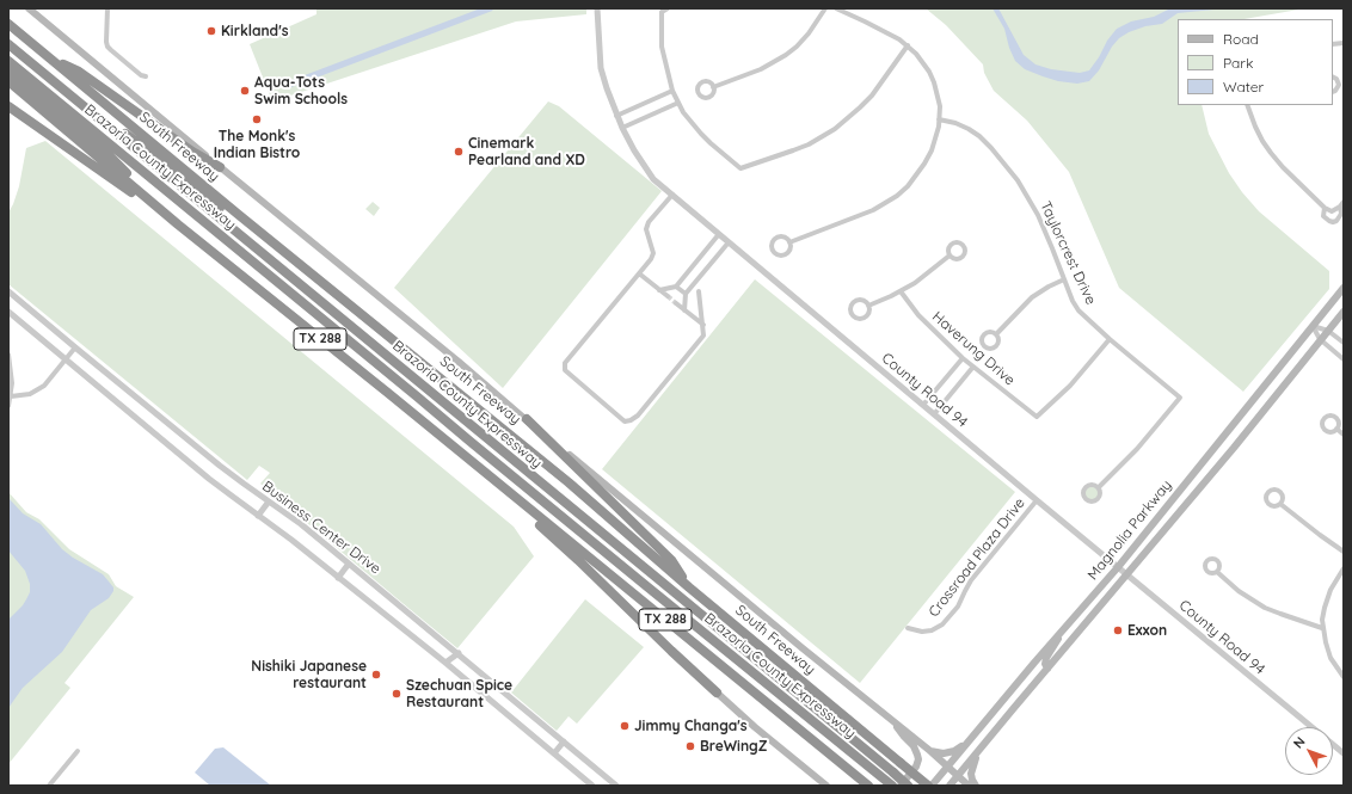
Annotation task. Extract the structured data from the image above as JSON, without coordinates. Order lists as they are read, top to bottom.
{
  "streets": {
    "highway": ["South Freeway", "Brazoria County Expressway", "TX 288"],
    "main road": ["Magnolia Parkway"],
    "street": [
      "Taylorcrest Drive",
      "Haverung Drive",
      "County Road 94",
      "Business Center Drive",
      "Crossroad Plaza Drive"
    ]
  },
  "crossings": [
    ["South Freeway", "Magnolia Parkway"],
    ["Taylorcrest Drive", "Haverung Drive"],
    ["County Road 94", "Magnolia Parkway"],
    ["County Road 94", "Crossroad Plaza Drive"]
  ],
  "places": [
    "Kirkland's",
    "Aqua-Tots Swim Schools",
    "The Monk's Indian Bistro",
    "Cinemark Pearland and XD",
    "Exxon",
    "Nishiki Japanese restaurant",
    "Szechuan Spice Restaurant",
    "Jimmy Changa's",
    "BreWingZ"
  ],
  "legend": ["Road", "Park", "Water"],
  "north": "top left"
}
